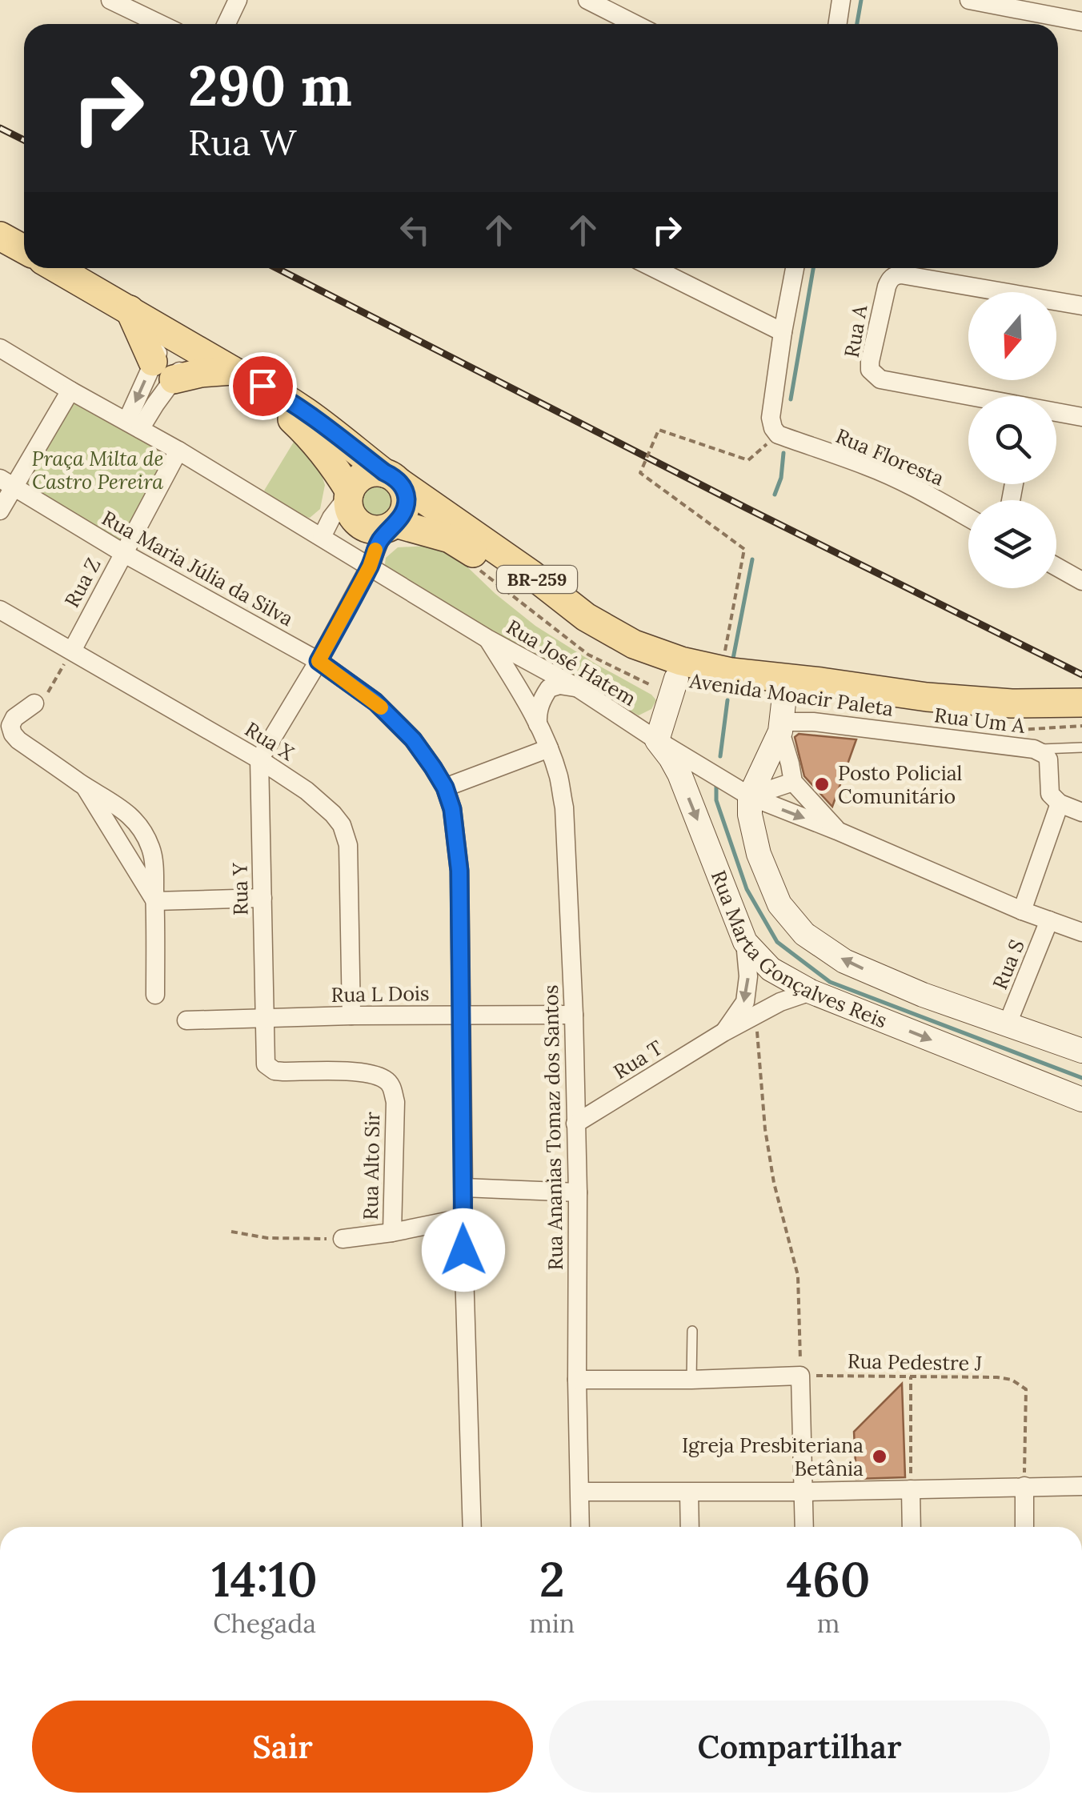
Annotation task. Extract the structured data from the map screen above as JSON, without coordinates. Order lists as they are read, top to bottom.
{
  "streets": {
    "main road": ["BR-259", "Avenida Moacir Paleta"],
    "street": [
      "Rua A",
      "Rua Floresta",
      "Rua Maria Júlia da Silva",
      "Rua Z",
      "Rua José Hatem",
      "Rua Um A",
      "Rua X",
      "Rua Y",
      "Rua Marta Gonçalves Reis",
      "Rua S",
      "Rua L Dois",
      "Rua T",
      "Rua Ananias Tomaz dos Santos",
      "Rua Alto Sir"
    ],
    "path": ["Rua Pedestre J"]
  },
  "crossings": [
    ["Rua Maria Júlia da Silva", "Rua Z"],
    ["Rua Maria Júlia da Silva", "Rua L Dois"],
    ["Rua Maria Júlia da Silva", "Rua Alto Sir"],
    ["Rua Z", "Rua José Hatem"],
    ["Rua Z", "Rua X"],
    ["Rua José Hatem", "Avenida Moacir Paleta"],
    ["Rua José Hatem", "Rua Um A"],
    ["Rua José Hatem", "Rua Marta Gonçalves Reis"],
    ["Rua José Hatem", "Rua S"],
    ["Rua José Hatem", "Rua Ananias Tomaz dos Santos"],
    ["Avenida Moacir Paleta", "Rua Um A"],
    ["Rua X", "Rua Y"],
    ["Rua X", "Rua L Dois"],
    ["Rua Y", "Rua L Dois"],
    ["Rua Y", "Rua Alto Sir"],
    ["Rua Marta Gonçalves Reis", "Rua S"],
    ["Rua Marta Gonçalves Reis", "Rua T"],
    ["Rua L Dois", "Rua Ananias Tomaz dos Santos"],
    ["Rua L Dois", "Rua Alto Sir"],
    ["Rua T", "Rua Ananias Tomaz dos Santos"]
  ],
  "parks": ["Praça Milta de Castro Pereira"],
  "places": ["Posto Policial Comunitário", "Igreja Presbiteriana Betânia"],
  "north": "bottom",
  "page": {
    "turn": ["290 m", "Rua W"],
    "eta": [
      "14:10",
      "Chegada",
      "2",
      "min",
      "460",
      "m"
    ],
    "buttons": ["Sair", "Compartilhar"]
  }
}
